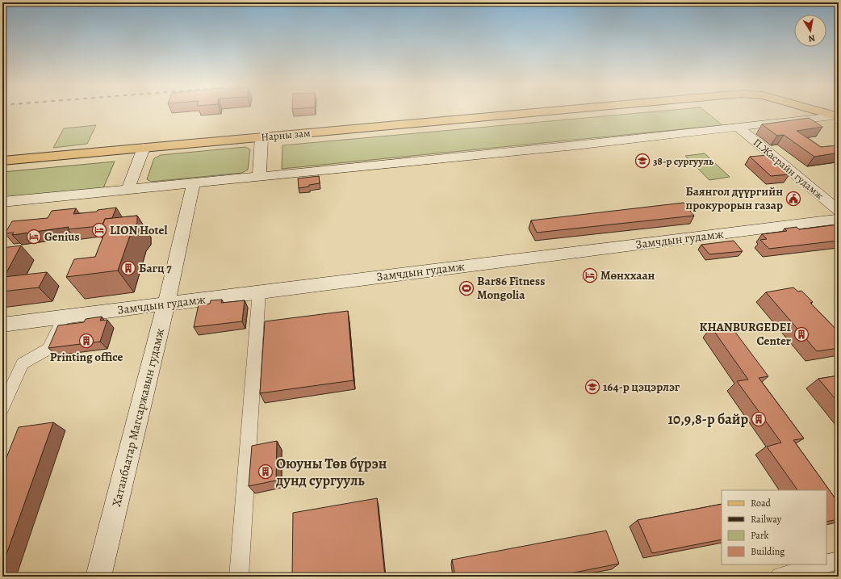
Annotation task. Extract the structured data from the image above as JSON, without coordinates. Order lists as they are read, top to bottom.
{
  "streets": {
    "main road": ["Нарны зам"],
    "street": ["П.Жасрайн гудамж", "Замчдын гудамж", "Хатанбаатар Магсаржавын гудамж"]
  },
  "crossings": [
    ["Замчдын гудамж", "Хатанбаатар Магсаржавын гудамж"]
  ],
  "places": {
    "school or university": ["38-р сургууль", "164-р цэцэрлэг"],
    "public building": ["Баянгол дүүргийн прокурорын газар"],
    "hotel": ["LION Hotel", "Genius", "Мөнххаан"],
    "building": [
      "Багц 7",
      "KHANBURGEDEI Center",
      "Printing office",
      "10,9,8-р байр",
      "Оюуны Төв бүрэн дунд сургууль"
    ],
    "sports": ["Bar86 Fitness Mongolia"]
  },
  "legend": [
    "Road",
    "Railway",
    "Park",
    "Building"
  ],
  "north": "bottom"
}
